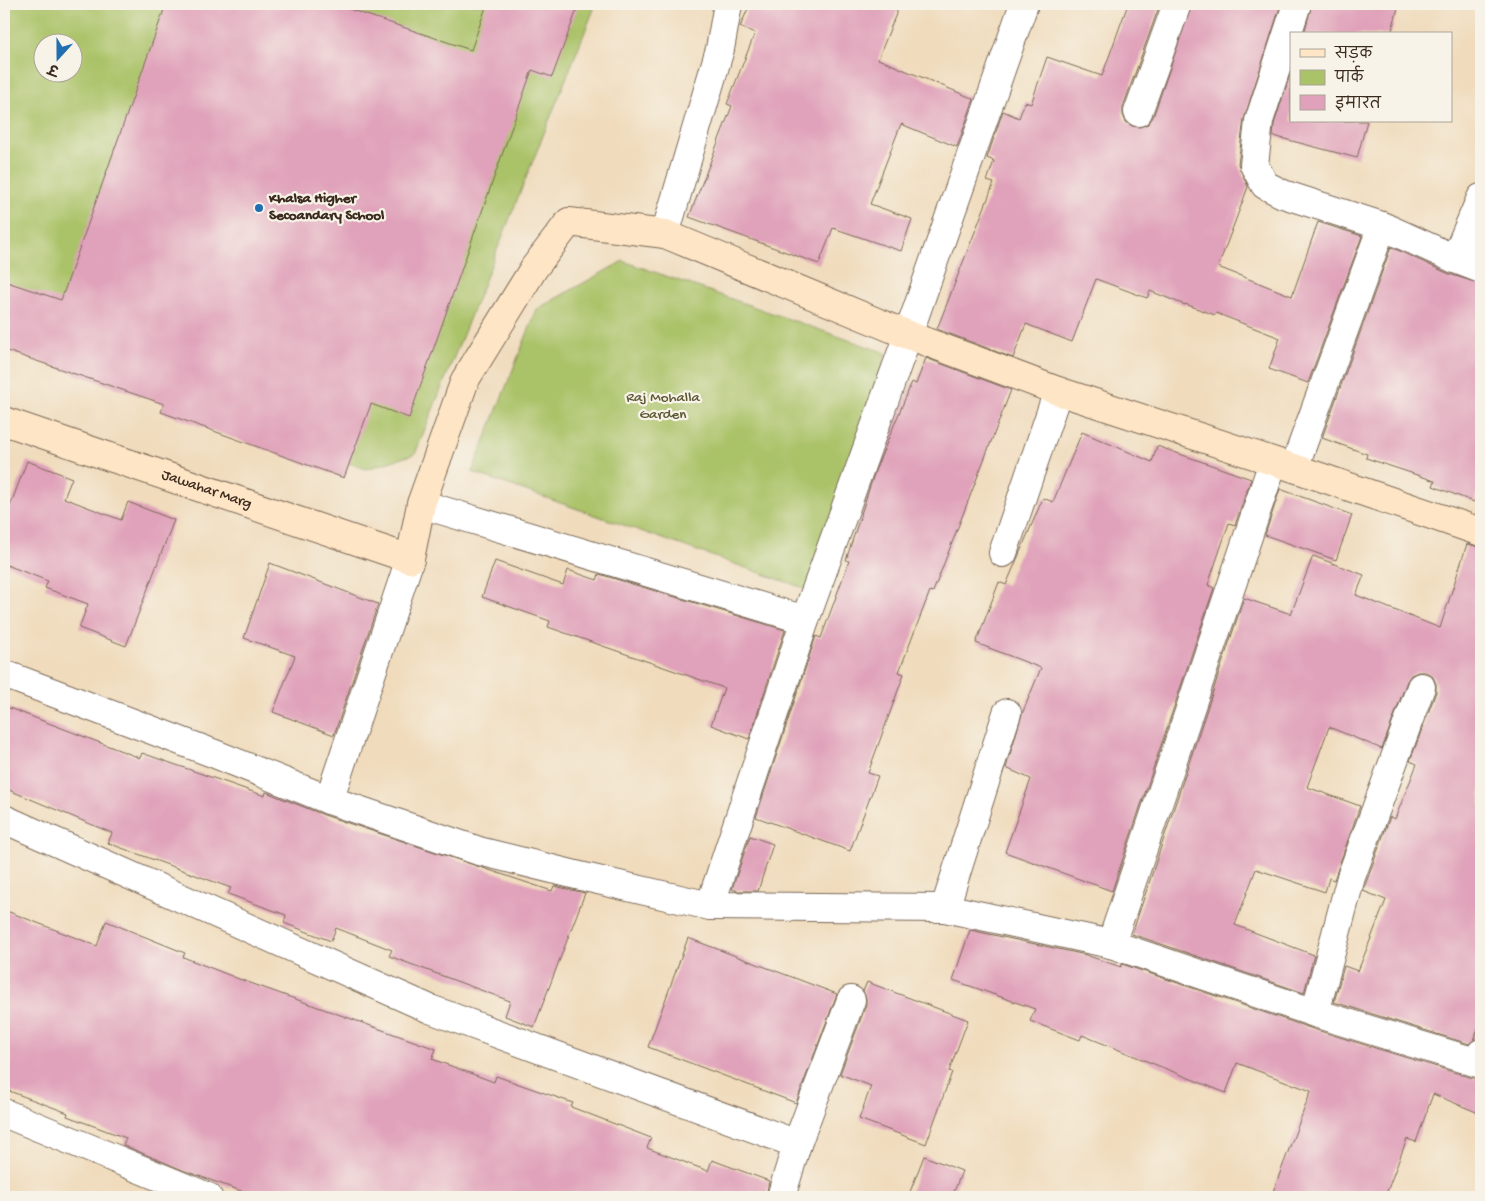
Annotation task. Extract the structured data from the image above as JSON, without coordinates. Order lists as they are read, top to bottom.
{
  "streets": {
    "street": ["Jawahar Marg"]
  },
  "parks": ["Raj Mohalla Garden"],
  "places": ["Khalsa Higher Secoandary School"],
  "legend": ["सड़क", "पार्क", "इमारत"],
  "north": "bottom"
}
